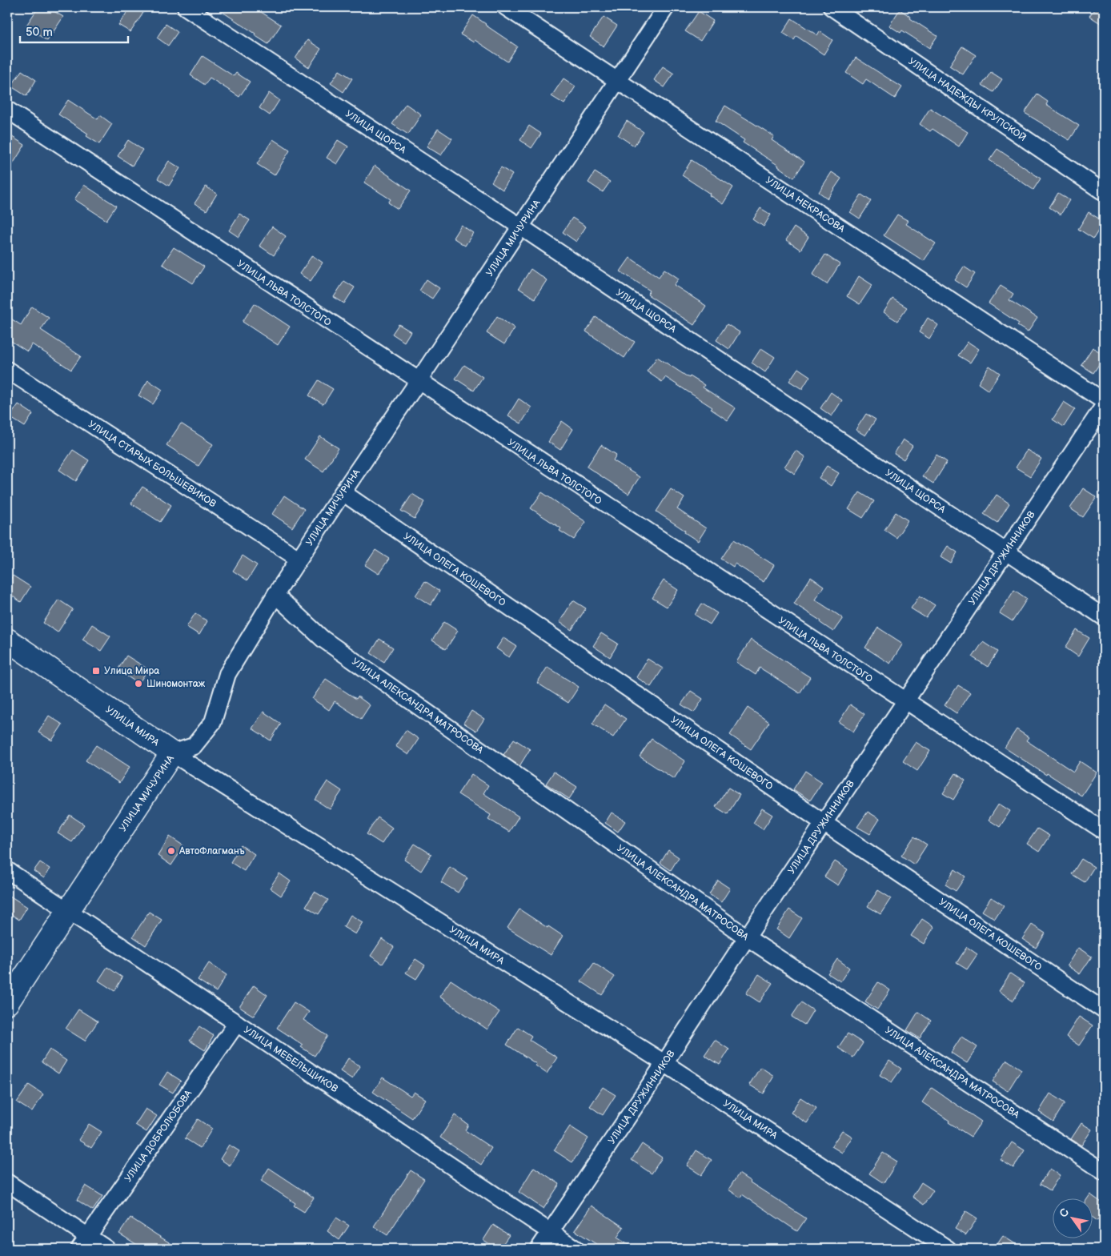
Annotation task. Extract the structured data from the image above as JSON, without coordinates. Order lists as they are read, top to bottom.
{
  "streets": {
    "street": [
      "УЛИЦА НАДЕЖДЫ КРУПСКОЙ",
      "УЛИЦА ЩОРСА",
      "УЛИЦА НЕКРАСОВА",
      "УЛИЦА МИЧУРИНА",
      "УЛИЦА ЛЬВА ТОЛСТОГО",
      "УЛИЦА СТАРЫХ БОЛЬШЕВИКОВ",
      "УЛИЦА ДРУЖИННИКОВ",
      "УЛИЦА ОЛЕГА КОШЕВОГО",
      "УЛИЦА АЛЕКСАНДРА МАТРОСОВА",
      "УЛИЦА МИРА",
      "УЛИЦА МЕБЕЛЬЩИКОВ",
      "УЛИЦА ДОБРОЛЮБОВА"
    ]
  },
  "crossings": [
    ["УЛИЦА ЩОРСА", "УЛИЦА МИЧУРИНА"],
    ["УЛИЦА ЩОРСА", "УЛИЦА ДРУЖИННИКОВ"],
    ["УЛИЦА НЕКРАСОВА", "УЛИЦА МИЧУРИНА"],
    ["УЛИЦА МИЧУРИНА", "УЛИЦА ЛЬВА ТОЛСТОГО"],
    ["УЛИЦА МИЧУРИНА", "УЛИЦА СТАРЫХ БОЛЬШЕВИКОВ"],
    ["УЛИЦА МИЧУРИНА", "УЛИЦА ОЛЕГА КОШЕВОГО"],
    ["УЛИЦА МИЧУРИНА", "УЛИЦА АЛЕКСАНДРА МАТРОСОВА"],
    ["УЛИЦА МИЧУРИНА", "УЛИЦА МИРА"],
    ["УЛИЦА МИЧУРИНА", "УЛИЦА МЕБЕЛЬЩИКОВ"],
    ["УЛИЦА ЛЬВА ТОЛСТОГО", "УЛИЦА ДРУЖИННИКОВ"],
    ["УЛИЦА ДРУЖИННИКОВ", "УЛИЦА ОЛЕГА КОШЕВОГО"],
    ["УЛИЦА ДРУЖИННИКОВ", "УЛИЦА АЛЕКСАНДРА МАТРОСОВА"],
    ["УЛИЦА ДРУЖИННИКОВ", "УЛИЦА МИРА"],
    ["УЛИЦА ДРУЖИННИКОВ", "УЛИЦА МЕБЕЛЬЩИКОВ"],
    ["УЛИЦА МЕБЕЛЬЩИКОВ", "УЛИЦА ДОБРОЛЮБОВА"]
  ],
  "places": {
    "transit": ["Улица Мира"],
    "other": ["Шиномонтаж", "АвтоФлагманъ"]
  },
  "scale_bar": "50 m",
  "north": "top left"
}
